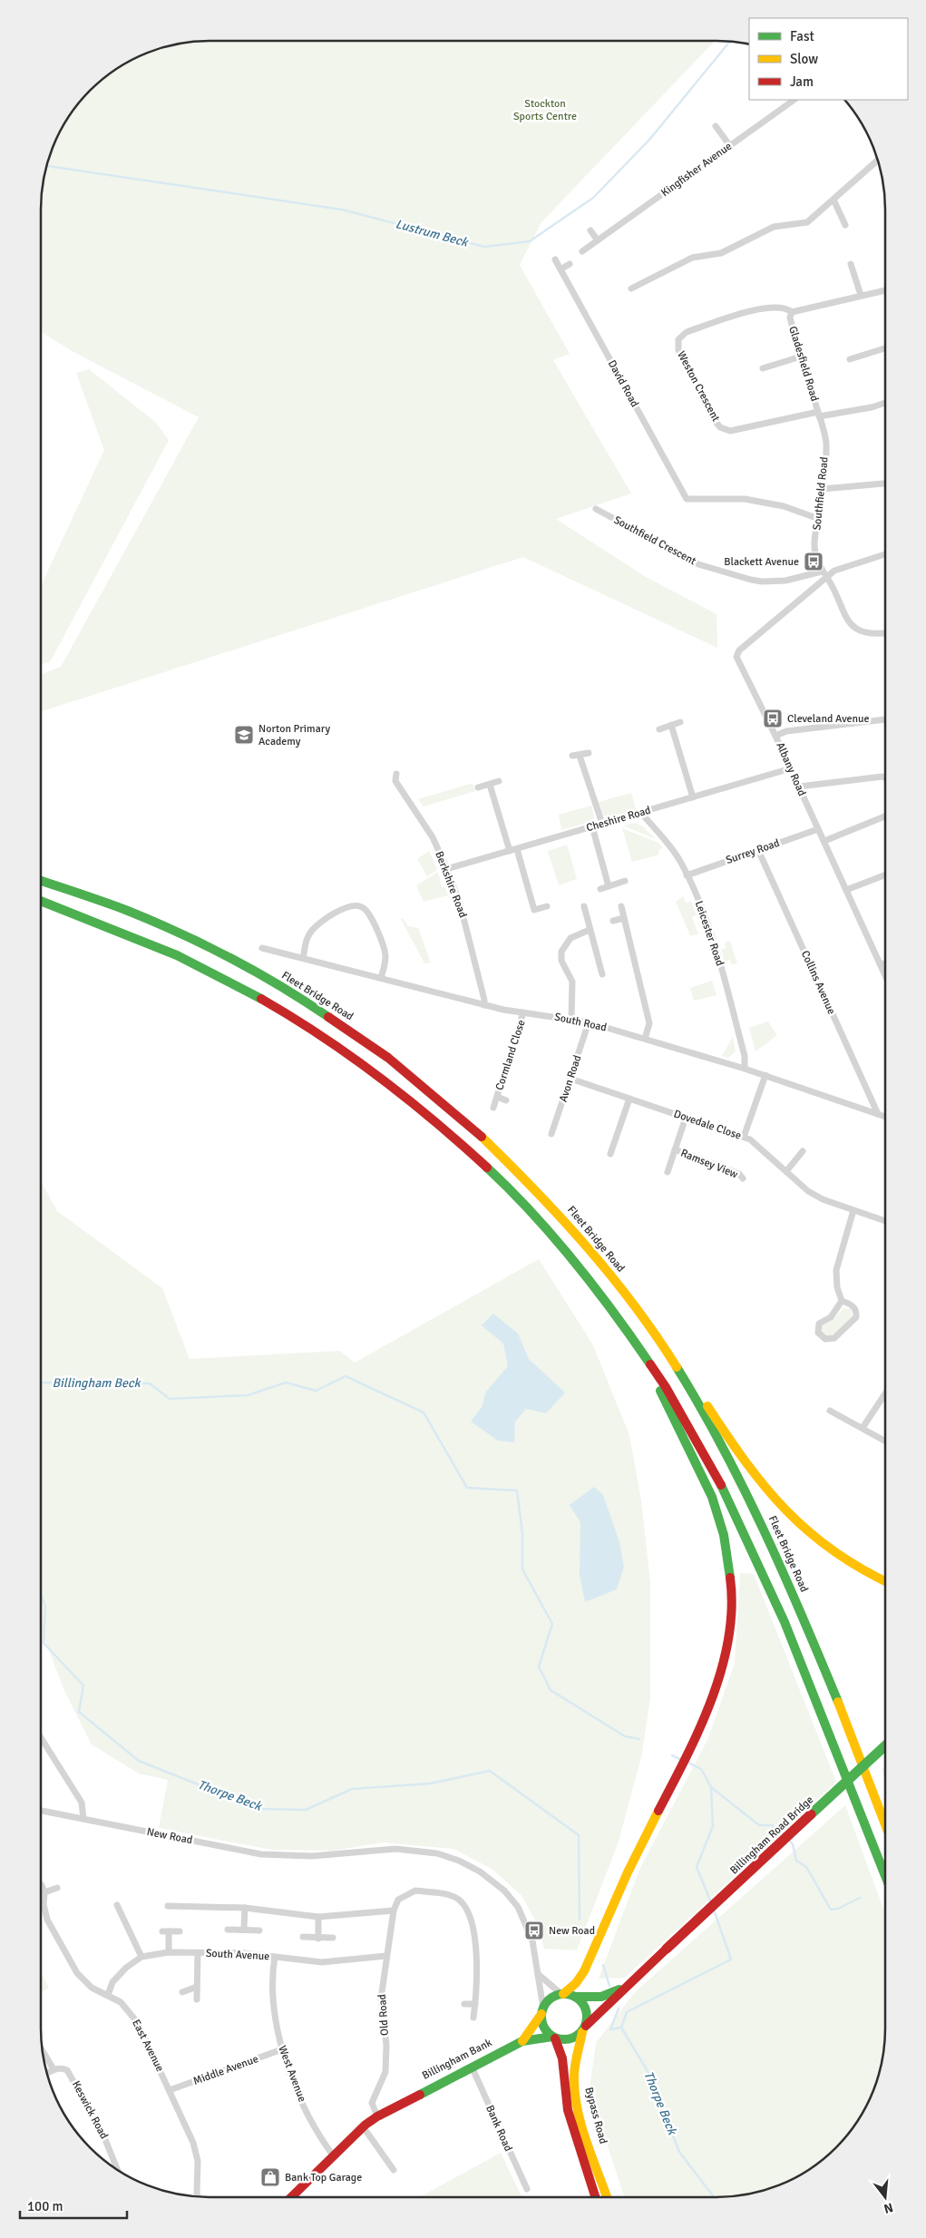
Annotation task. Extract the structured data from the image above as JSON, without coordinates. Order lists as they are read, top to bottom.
{
  "streets": {
    "main road": [
      "Fleet Bridge Road",
      "Billingham Road Bridge",
      "Billingham Bank",
      "Bypass Road"
    ],
    "street": [
      "Kingfisher Avenue",
      "Gladesfield Road",
      "David Road",
      "Weston Crescent",
      "Southfield Road",
      "Southfield Crescent",
      "Albany Road",
      "Cheshire Road",
      "Surrey Road",
      "Berkshire Road",
      "Leicester Road",
      "Collins Avenue",
      "South Road",
      "Cormland Close",
      "Avon Road",
      "Dovedale Close",
      "Ramsey View",
      "New Road",
      "South Avenue",
      "Old Road",
      "East Avenue",
      "Middle Avenue",
      "West Avenue",
      "Keswick Road",
      "Bank Road"
    ]
  },
  "crossings": [
    ["Gladesfield Road", "Weston Crescent"],
    ["Gladesfield Road", "Southfield Road"],
    ["David Road", "Southfield Road"],
    ["Weston Crescent", "Southfield Road"],
    ["Southfield Road", "Southfield Crescent"],
    ["Southfield Road", "Albany Road"],
    ["Southfield Crescent", "Albany Road"],
    ["Albany Road", "Cheshire Road"],
    ["Albany Road", "Surrey Road"],
    ["Cheshire Road", "Berkshire Road"],
    ["Cheshire Road", "Leicester Road"],
    ["Surrey Road", "Leicester Road"],
    ["Surrey Road", "Collins Avenue"],
    ["Berkshire Road", "South Road"],
    ["Leicester Road", "South Road"],
    ["Collins Avenue", "South Road"],
    ["South Road", "Cormland Close"],
    ["South Road", "Avon Road"],
    ["Avon Road", "Dovedale Close"],
    ["Dovedale Close", "Ramsey View"],
    ["Billingham Road Bridge", "New Road"],
    ["Billingham Road Bridge", "Billingham Bank"],
    ["Billingham Road Bridge", "Bypass Road"],
    ["New Road", "Billingham Bank"],
    ["New Road", "Bypass Road"],
    ["South Avenue", "Old Road"],
    ["South Avenue", "East Avenue"],
    ["South Avenue", "West Avenue"],
    ["Old Road", "Billingham Bank"],
    ["East Avenue", "Middle Avenue"],
    ["Billingham Bank", "West Avenue"],
    ["Billingham Bank", "Bypass Road"],
    ["Billingham Bank", "Bank Road"],
    ["Middle Avenue", "West Avenue"]
  ],
  "water": ["Lustrum Beck", "Billingham Beck", "Thorpe Beck"],
  "parks": ["Stockton Sports Centre"],
  "places": {
    "bus stop": ["Blackett Avenue", "Cleveland Avenue", "New Road"],
    "school or university": ["Norton Primary Academy"],
    "shop": ["Bank Top Garage"]
  },
  "legend": ["Fast", "Slow", "Jam"],
  "scale_bar": "100 m",
  "north": "bottom"
}
